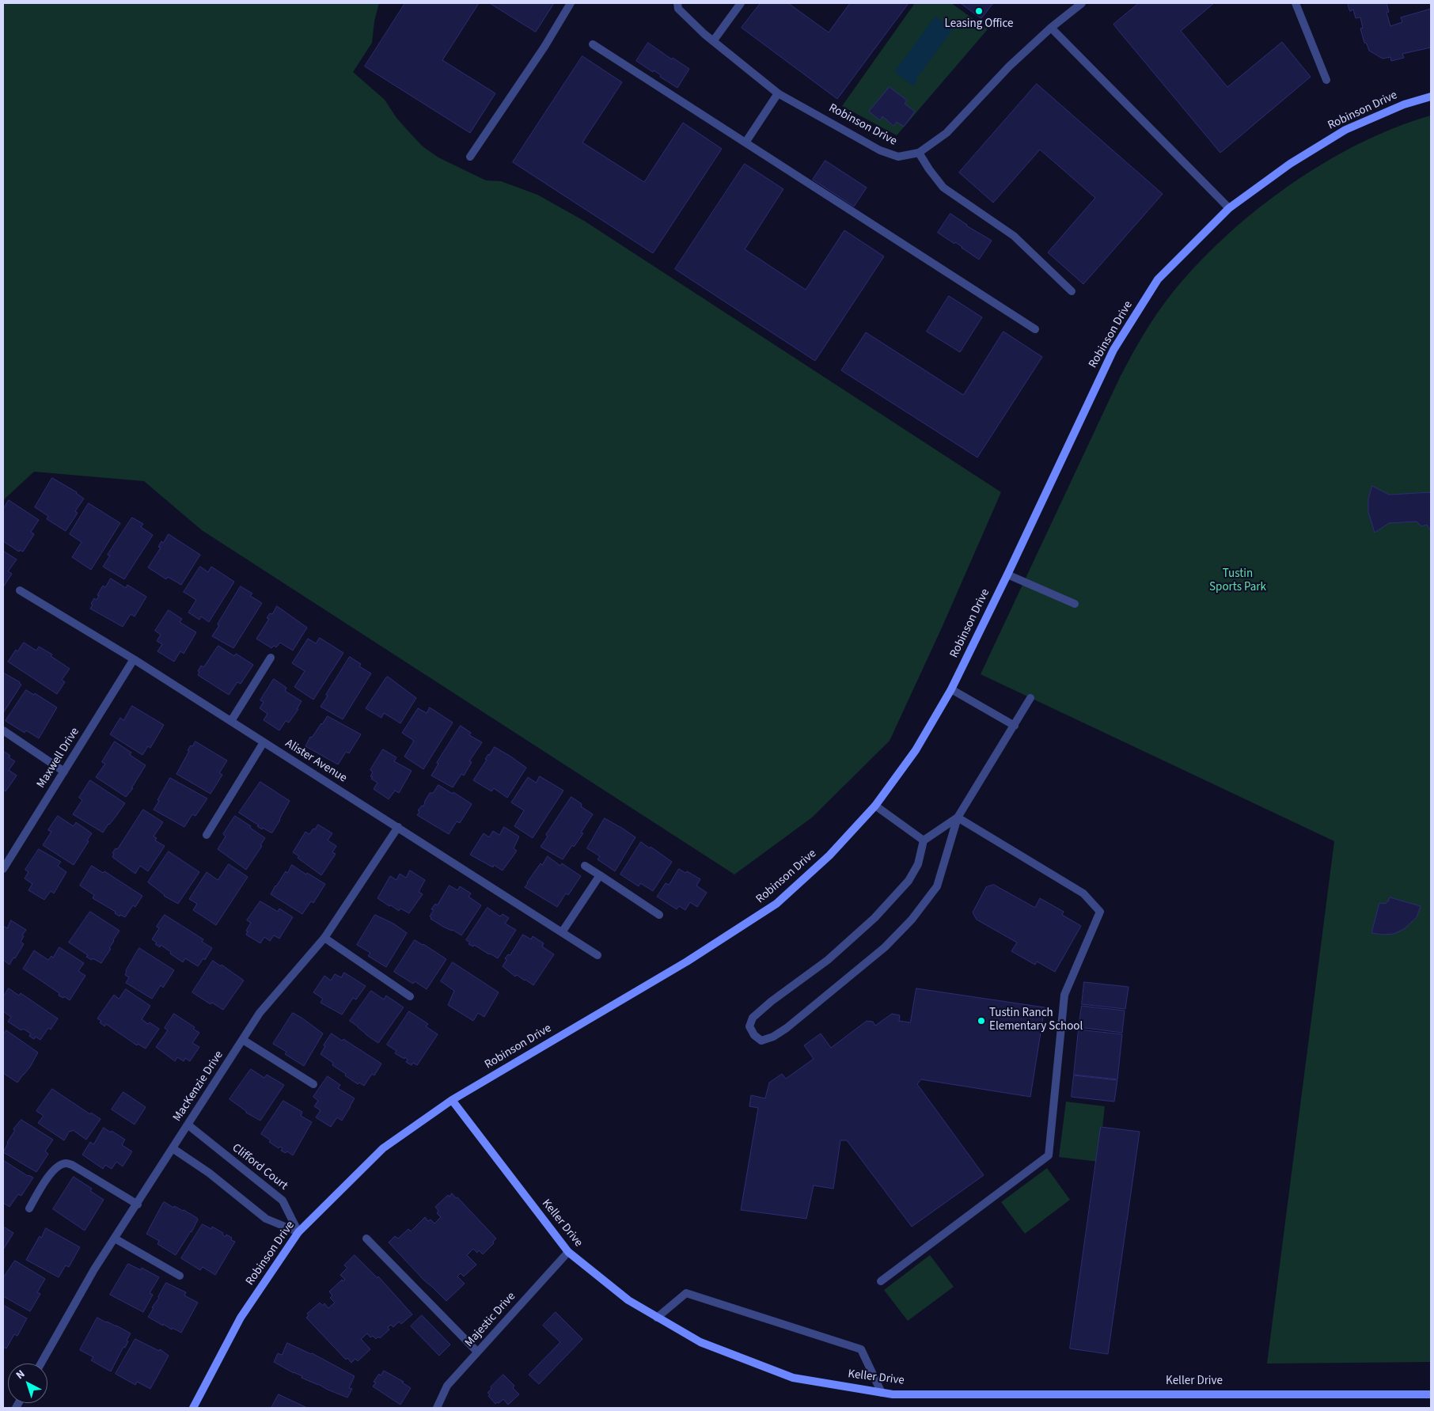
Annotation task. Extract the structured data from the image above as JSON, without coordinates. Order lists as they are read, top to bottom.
{
  "streets": {
    "street": [
      "Robinson Drive",
      "Maxwell Drive",
      "Alister Avenue",
      "MacKenzie Drive",
      "Clifford Court",
      "Keller Drive",
      "Majestic Drive"
    ]
  },
  "crossings": [
    ["Robinson Drive", "Clifford Court"],
    ["Robinson Drive", "Keller Drive"],
    ["Maxwell Drive", "Alister Avenue"],
    ["Alister Avenue", "MacKenzie Drive"],
    ["MacKenzie Drive", "Clifford Court"],
    ["Keller Drive", "Majestic Drive"]
  ],
  "parks": ["Tustin Sports Park"],
  "places": ["Leasing Office", "Tustin Ranch Elementary School"],
  "north": "top left"
}
